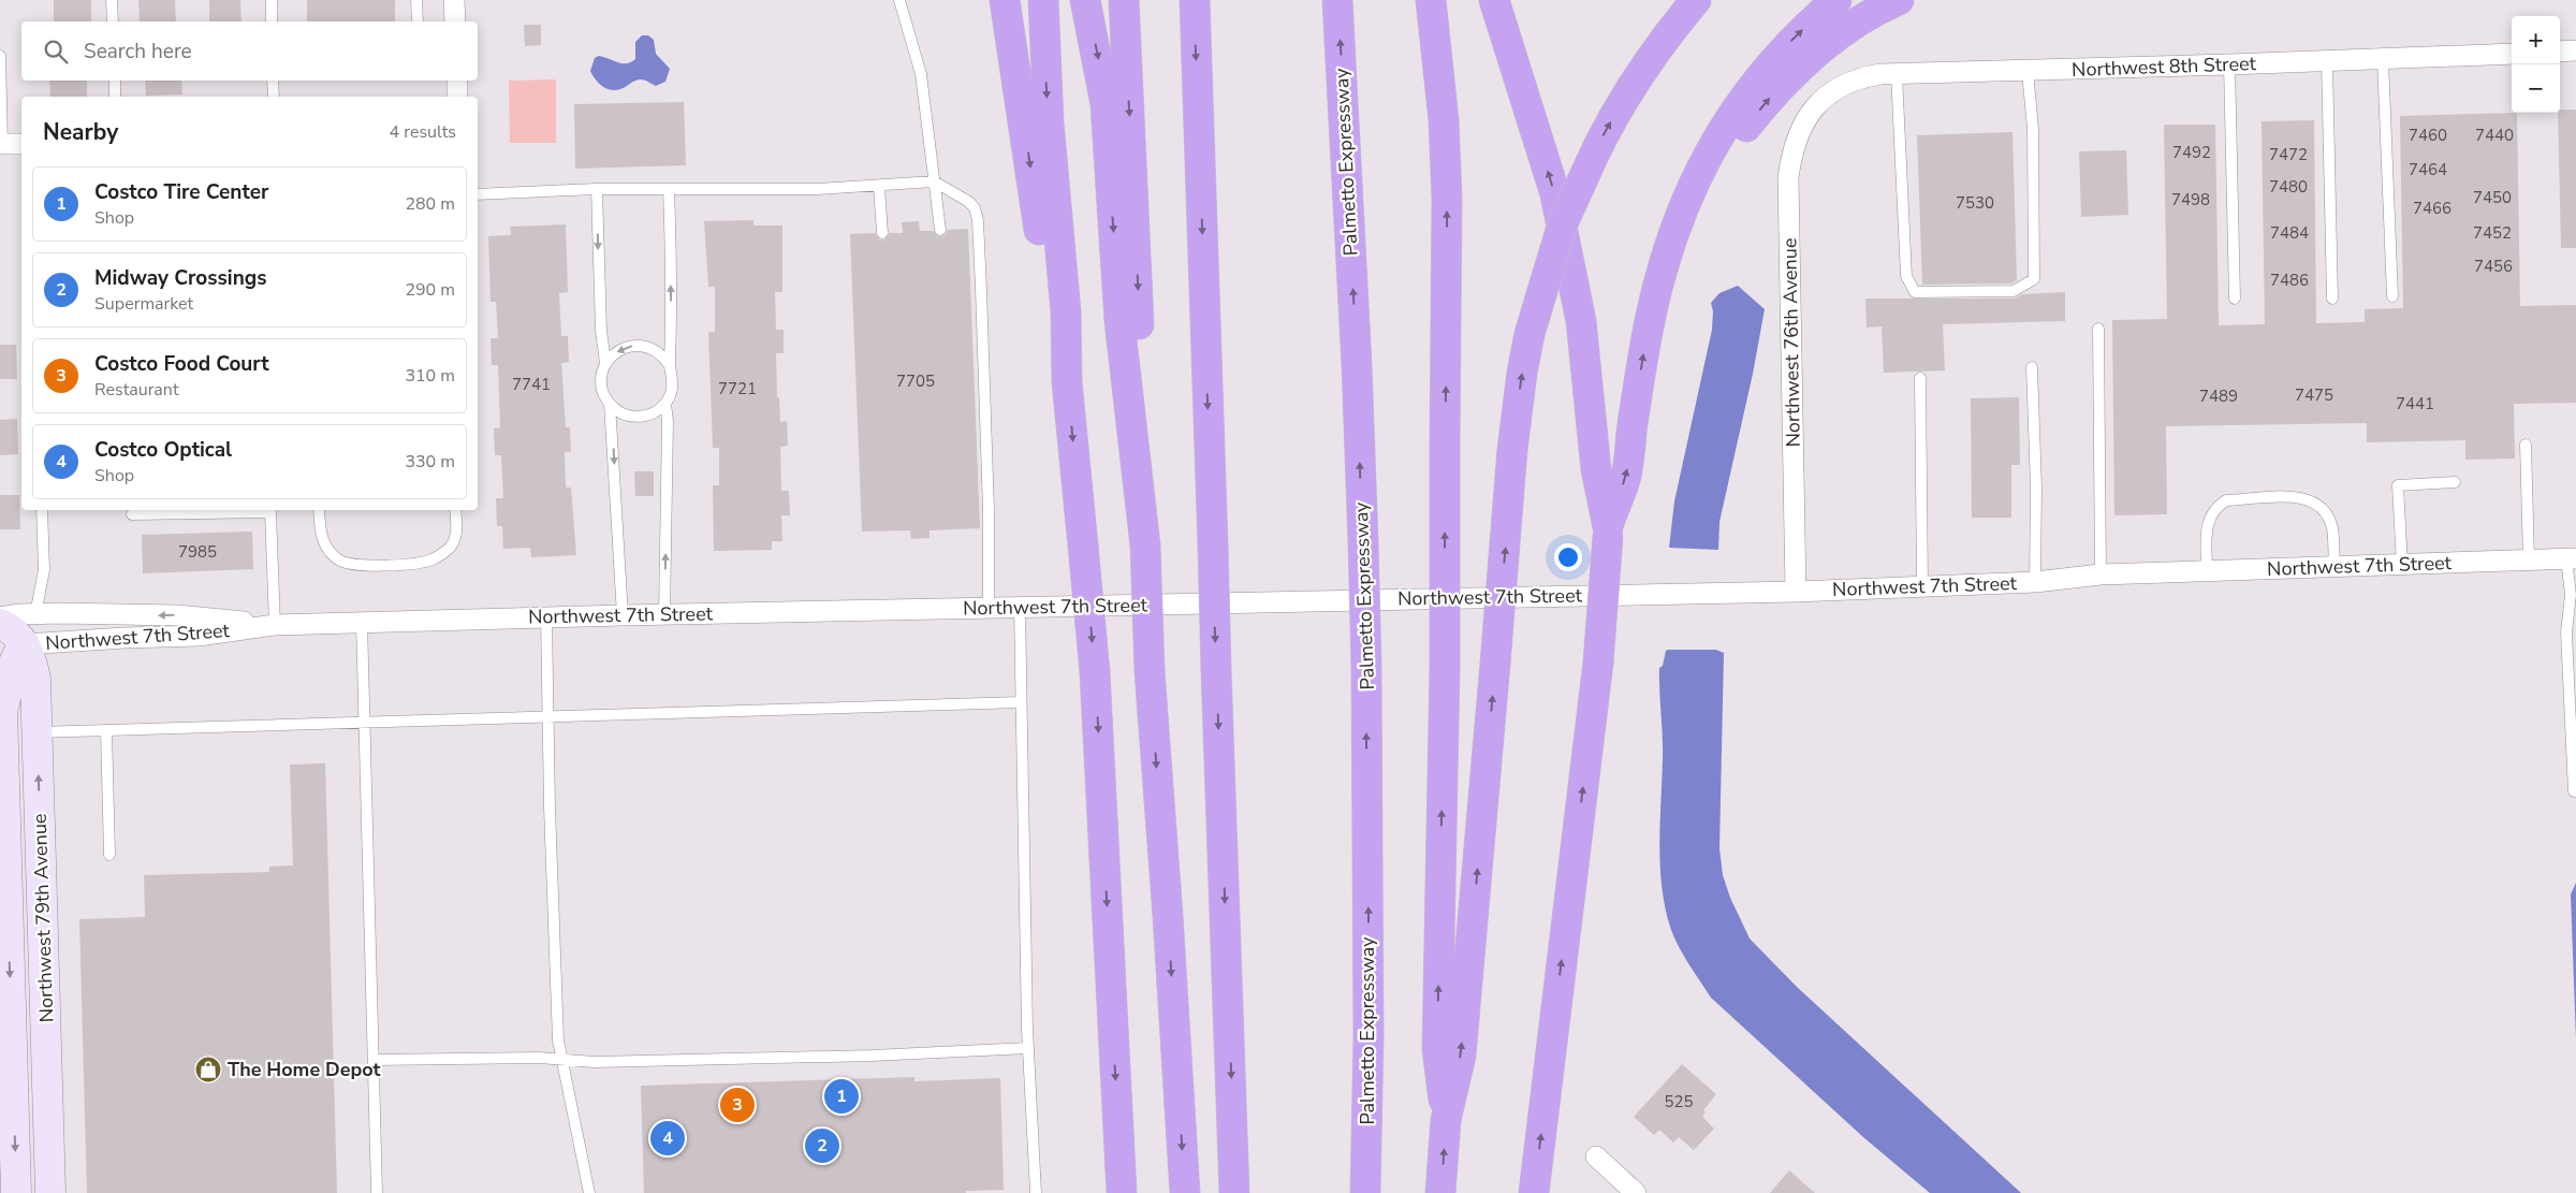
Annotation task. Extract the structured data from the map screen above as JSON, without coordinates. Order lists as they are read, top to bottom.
{
  "streets": {
    "highway": ["Palmetto Expressway"],
    "street": [
      "Northwest 8th Street",
      "Northwest 76th Avenue",
      "Northwest 7th Street",
      "Northwest 79th Avenue"
    ]
  },
  "crossings": [
    ["Northwest 8th Street", "Northwest 76th Avenue"],
    ["Northwest 76th Avenue", "Northwest 7th Street"],
    ["Northwest 7th Street", "Northwest 79th Avenue"]
  ],
  "places": {
    "shop": ["The Home Depot"]
  },
  "house_numbers": [
    "7460",
    "7440",
    "7492",
    "7472",
    "7464",
    "7480",
    "7450",
    "7498",
    "7530",
    "7466",
    "7484",
    "7452",
    "7456",
    "7486",
    "7705",
    "7741",
    "7721",
    "7475",
    "7489",
    "7441",
    "7985",
    "525"
  ],
  "page": {
    "map_buttons": ["+", "−"],
    "search": "Search here",
    "heading": ["Nearby", "4 results"],
    "list": [
      {
        "mark": "1",
        "name": "Costco Tire Center",
        "note": "Shop",
        "value": "280 m"
      },
      {
        "mark": "2",
        "name": "Midway Crossings",
        "note": "Supermarket",
        "value": "290 m"
      },
      {
        "mark": "3",
        "name": "Costco Food Court",
        "note": "Restaurant",
        "value": "310 m"
      },
      {
        "mark": "4",
        "name": "Costco Optical",
        "note": "Shop",
        "value": "330 m"
      }
    ],
    "pins": [
      "1",
      "3",
      "4",
      "2"
    ]
  }
}
